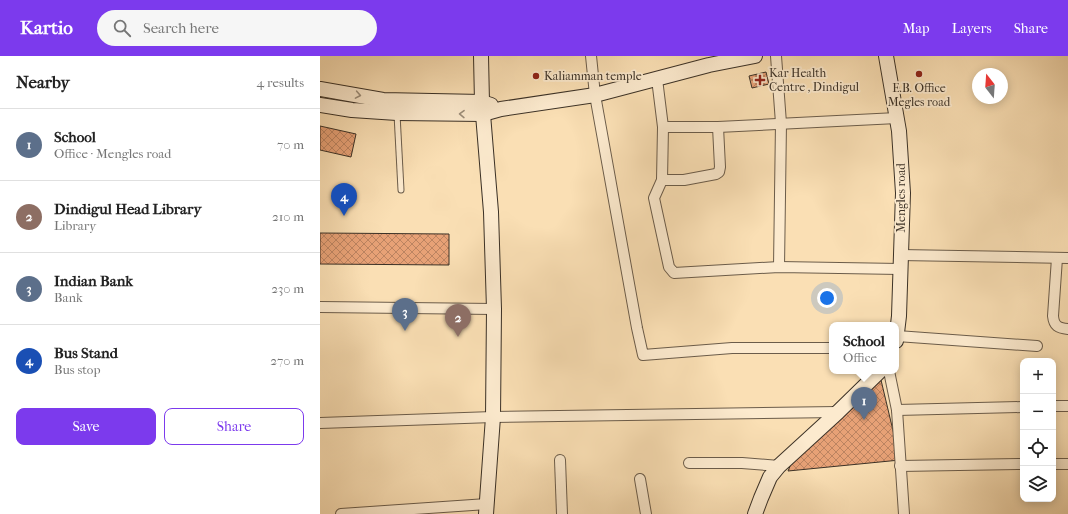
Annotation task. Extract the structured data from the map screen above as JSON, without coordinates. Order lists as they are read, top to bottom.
{
  "streets": {
    "main road": ["Mengles road"]
  },
  "places": {
    "other": ["E.B. Office Megles road", "Kaliamman temple"],
    "health": ["Kar Health Centre , Dindigul"]
  },
  "north": "top",
  "page": {
    "header": "Kartio",
    "search": "Search here",
    "nav": ["Map", "Layers", "Share"],
    "heading": ["Nearby", "4 results"],
    "list": [
      {
        "mark": "1",
        "name": "School",
        "note": "Office · Mengles road",
        "value": "70 m"
      },
      {
        "mark": "2",
        "name": "Dindigul Head Library",
        "note": "Library",
        "value": "210 m"
      },
      {
        "mark": "3",
        "name": "Indian Bank",
        "note": "Bank",
        "value": "230 m"
      },
      {
        "mark": "4",
        "name": "Bus Stand",
        "note": "Bus stop",
        "value": "270 m"
      }
    ],
    "pins": [
      "4",
      "3",
      "2",
      "1"
    ],
    "popup": ["School", "Office"],
    "map_buttons": ["+", "−"],
    "buttons": ["Save", "Share"]
  }
}
